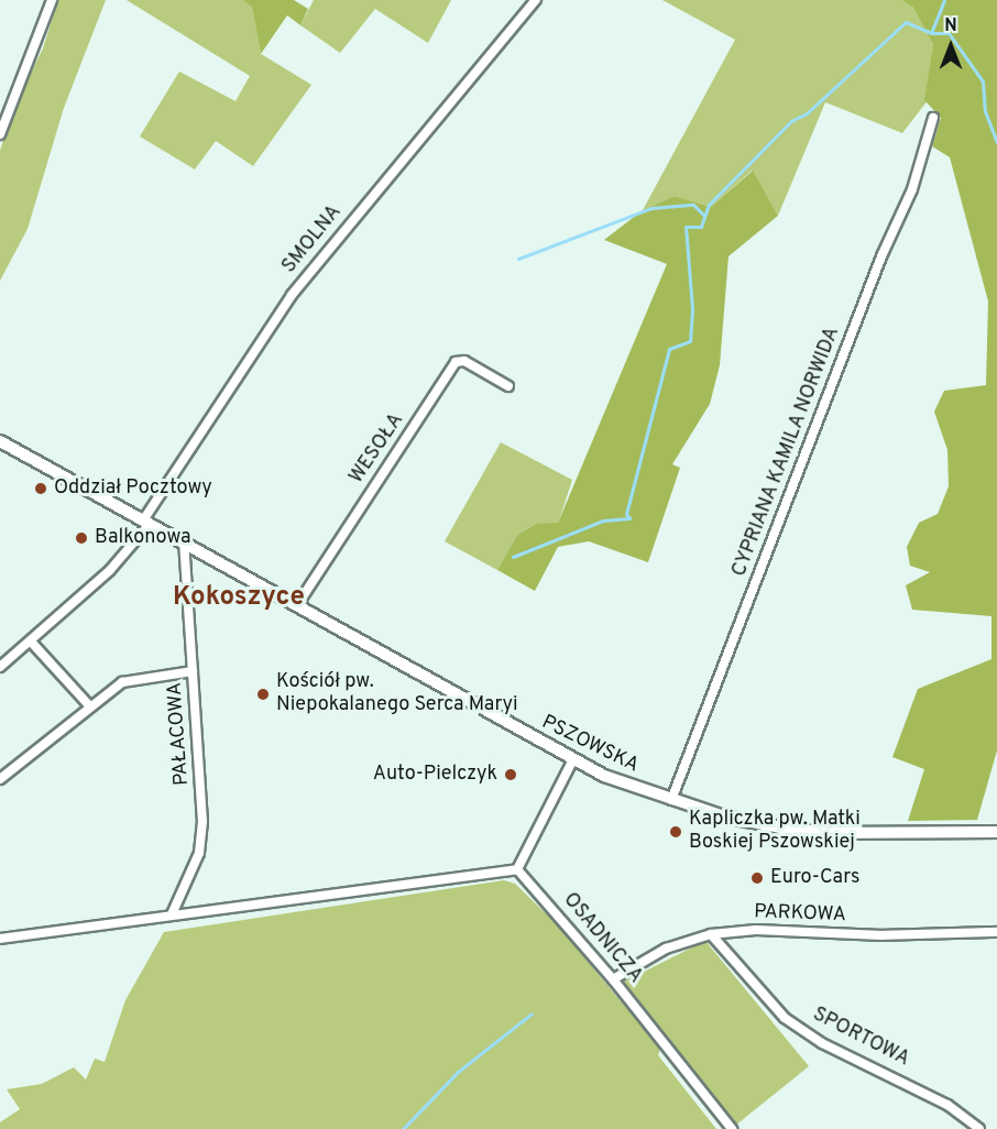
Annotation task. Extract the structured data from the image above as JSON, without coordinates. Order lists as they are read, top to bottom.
{
  "streets": {
    "main road": ["PSZOWSKA"],
    "street": [
      "SMOLNA",
      "WESOŁA",
      "CYPRIANA KAMILA NORWIDA",
      "PAŁACOWA",
      "PARKOWA",
      "OSADNICZA",
      "SPORTOWA"
    ]
  },
  "crossings": [
    ["SMOLNA", "PSZOWSKA"],
    ["WESOŁA", "PSZOWSKA"],
    ["CYPRIANA KAMILA NORWIDA", "PSZOWSKA"],
    ["PAŁACOWA", "PSZOWSKA"],
    ["PARKOWA", "OSADNICZA"],
    ["PARKOWA", "SPORTOWA"]
  ],
  "districts": ["Kokoszyce"],
  "places": [
    "Oddział Pocztowy",
    "Balkonowa",
    "Kościół pw. Niepokalanego Serca Maryi",
    "Auto-Pielczyk",
    "Kapliczka pw. Matki Boskiej Pszowskiej",
    "Euro-Cars"
  ],
  "north": "top"
}
